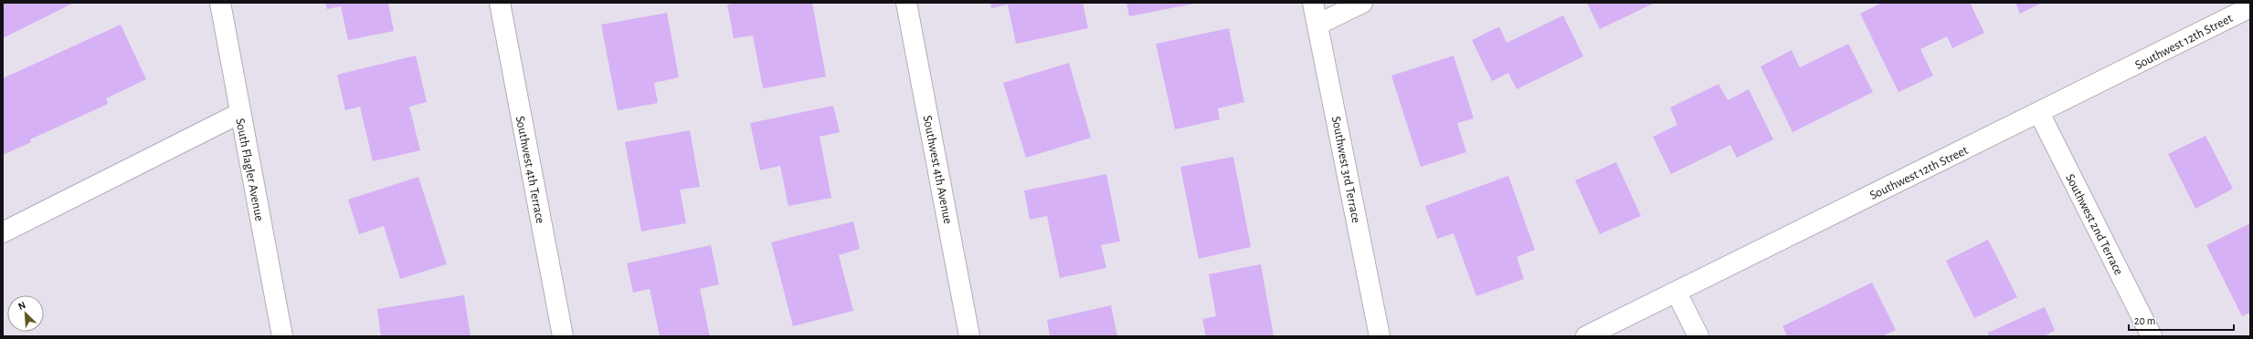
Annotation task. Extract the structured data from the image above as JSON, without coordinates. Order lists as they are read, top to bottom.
{
  "streets": {
    "street": [
      "Southwest 12th Street",
      "South Flagler Avenue",
      "Southwest 4th Terrace",
      "Southwest 4th Avenue",
      "Southwest 3rd Terrace",
      "Southwest 2nd Terrace"
    ]
  },
  "crossings": [
    ["Southwest 12th Street", "Southwest 2nd Terrace"]
  ],
  "scale_bar": "20 m",
  "north": "top left"
}
